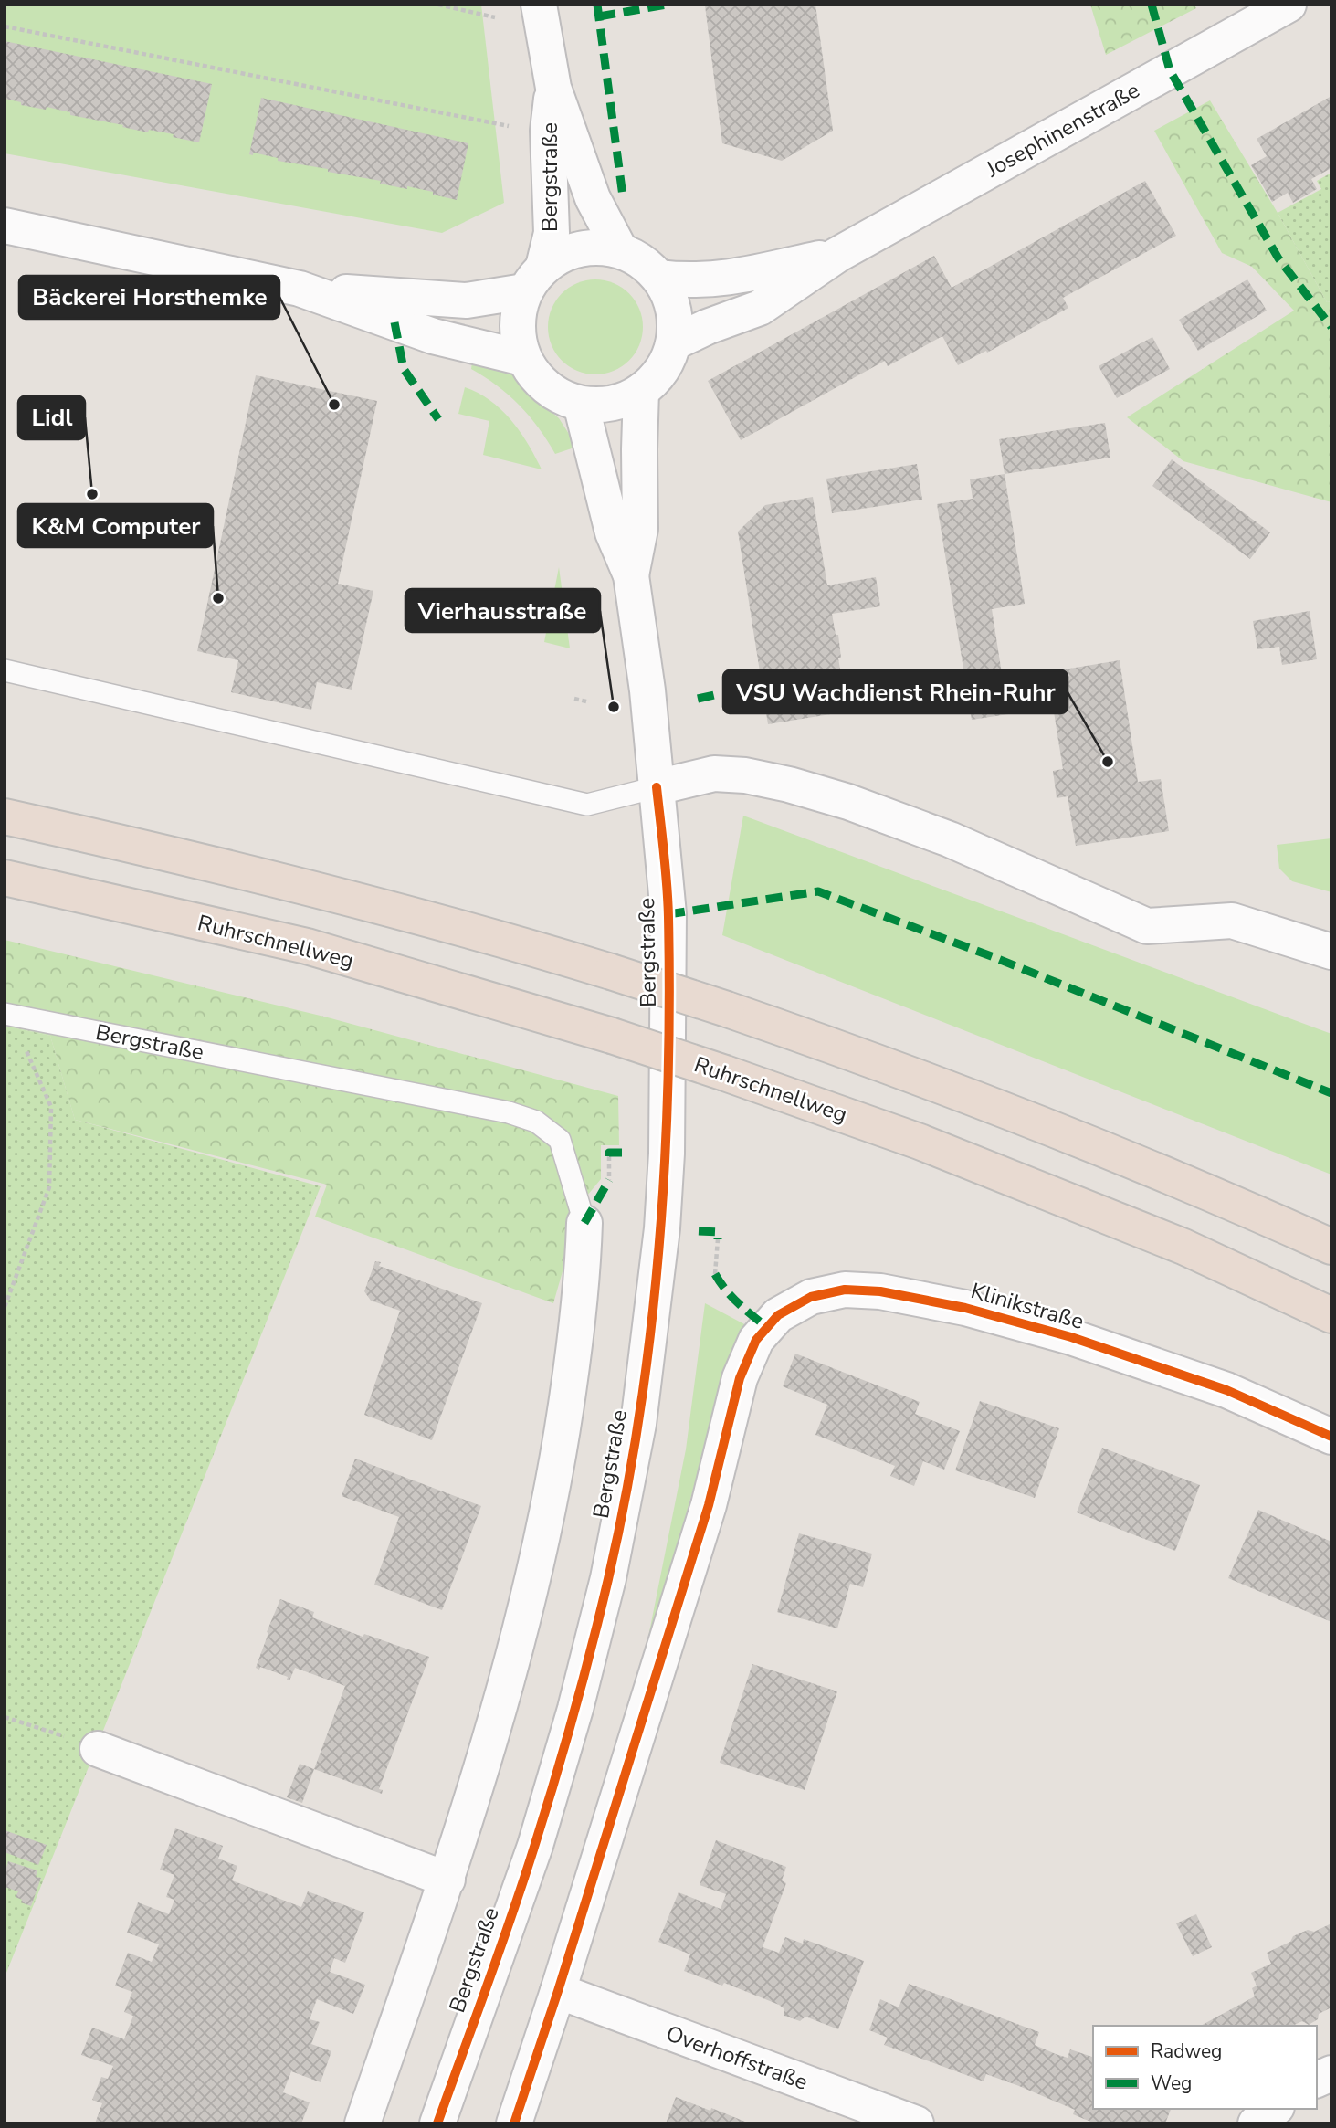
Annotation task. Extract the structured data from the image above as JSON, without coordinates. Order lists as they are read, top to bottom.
{
  "streets": {
    "highway": ["Ruhrschnellweg"],
    "street": [
      "Josephinenstraße",
      "Bergstraße",
      "Klinikstraße",
      "Overhoffstraße"
    ]
  },
  "crossings": [
    ["Josephinenstraße", "Bergstraße"],
    ["Klinikstraße", "Overhoffstraße"]
  ],
  "places": [
    "Bäckerei Horsthemke",
    "Lidl",
    "K&M Computer",
    "Vierhausstraße",
    "VSU Wachdienst Rhein-Ruhr"
  ],
  "legend": ["Radweg", "Weg"]
}
